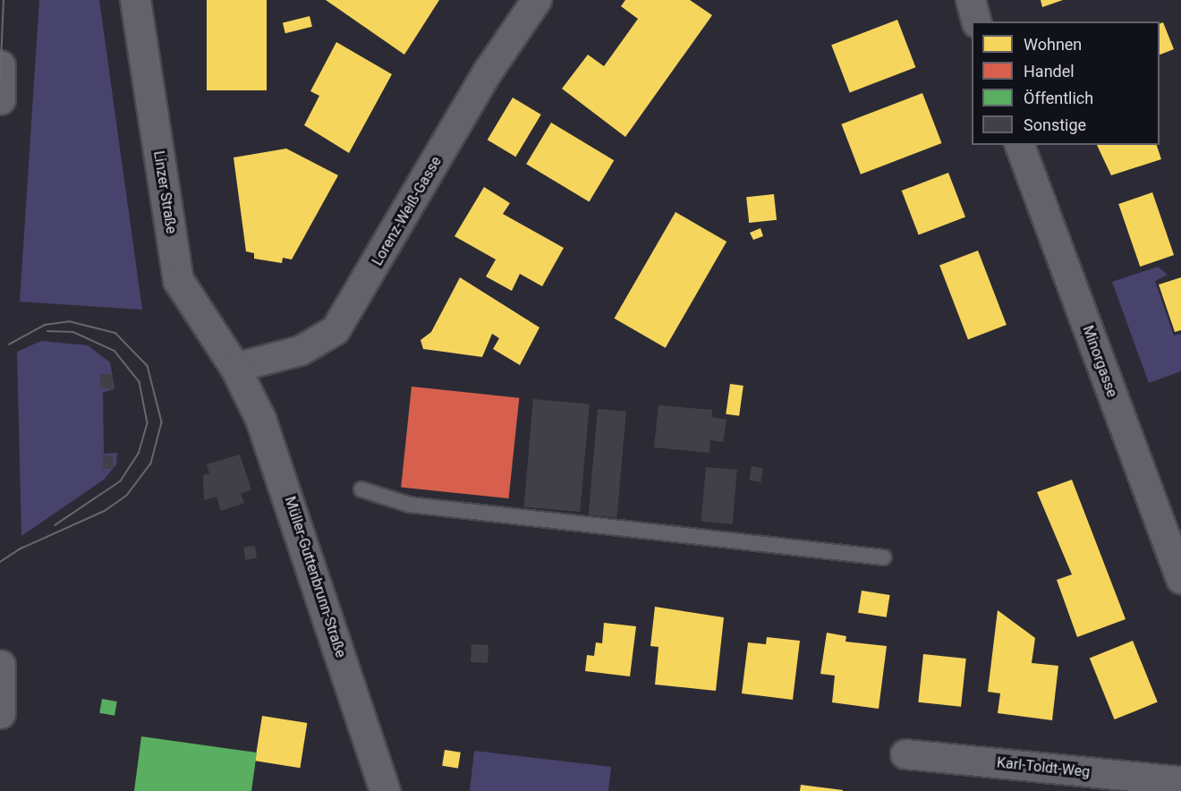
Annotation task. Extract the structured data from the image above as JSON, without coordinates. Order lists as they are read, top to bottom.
{
  "streets": {
    "main road": ["Linzer Straße", "Müller-Guttenbrunn-Straße"],
    "street": ["Lorenz-Weiß-Gasse", "Minorgasse", "Karl-Toldt-Weg"]
  },
  "crossings": [
    ["Linzer Straße", "Lorenz-Weiß-Gasse"],
    ["Linzer Straße", "Müller-Guttenbrunn-Straße"],
    ["Lorenz-Weiß-Gasse", "Müller-Guttenbrunn-Straße"]
  ],
  "legend": [
    "Wohnen",
    "Handel",
    "Öffentlich",
    "Sonstige"
  ]
}
